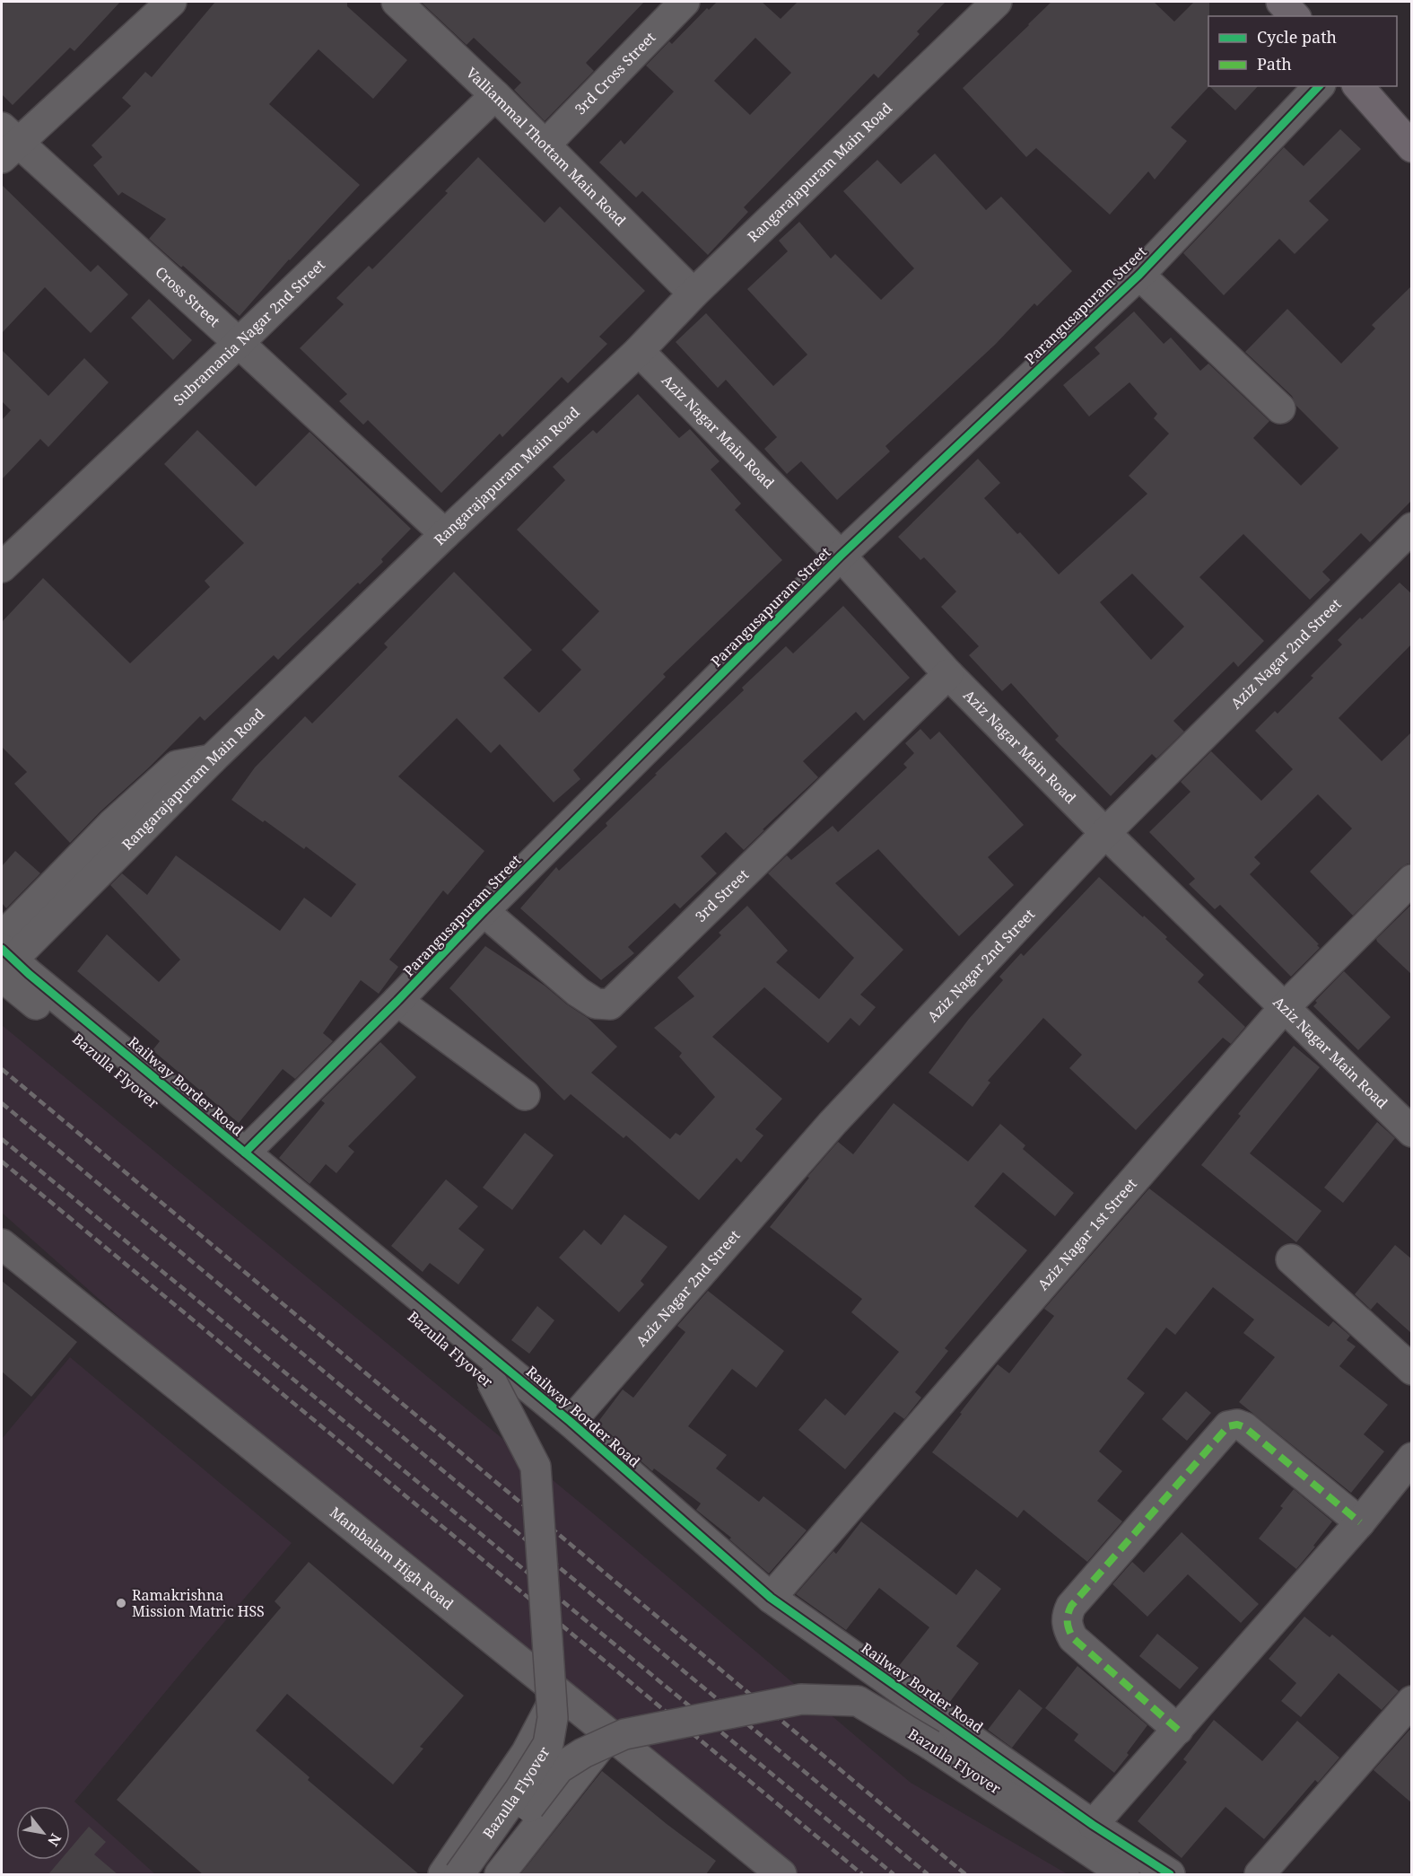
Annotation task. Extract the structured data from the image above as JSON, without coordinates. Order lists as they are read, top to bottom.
{
  "streets": {
    "street": [
      "3rd Cross Street",
      "Valliammal Thottam Main Road",
      "Rangarajapuram Main Road",
      "Cross Street",
      "Parangusapuram Street",
      "Subramania Nagar 2nd Street",
      "Aziz Nagar Main Road",
      "Aziz Nagar 2nd Street",
      "3rd Street",
      "Bazulla Flyover",
      "Railway Border Road",
      "Aziz Nagar 1st Street",
      "Mambalam High Road"
    ]
  },
  "crossings": [
    ["3rd Cross Street", "Valliammal Thottam Main Road"],
    ["Valliammal Thottam Main Road", "Rangarajapuram Main Road"],
    ["Valliammal Thottam Main Road", "Subramania Nagar 2nd Street"],
    ["Rangarajapuram Main Road", "Cross Street"],
    ["Rangarajapuram Main Road", "Aziz Nagar Main Road"],
    ["Rangarajapuram Main Road", "Bazulla Flyover"],
    ["Rangarajapuram Main Road", "Railway Border Road"],
    ["Cross Street", "Subramania Nagar 2nd Street"],
    ["Parangusapuram Street", "Aziz Nagar Main Road"],
    ["Parangusapuram Street", "3rd Street"],
    ["Parangusapuram Street", "Railway Border Road"],
    ["Aziz Nagar Main Road", "Aziz Nagar 2nd Street"],
    ["Aziz Nagar Main Road", "3rd Street"],
    ["Aziz Nagar Main Road", "Aziz Nagar 1st Street"],
    ["Aziz Nagar 2nd Street", "Railway Border Road"],
    ["Bazulla Flyover", "Railway Border Road"],
    ["Railway Border Road", "Aziz Nagar 1st Street"]
  ],
  "places": ["Ramakrishna Mission Matric HSS"],
  "legend": ["Cycle path", "Path"],
  "north": "bottom right"
}
